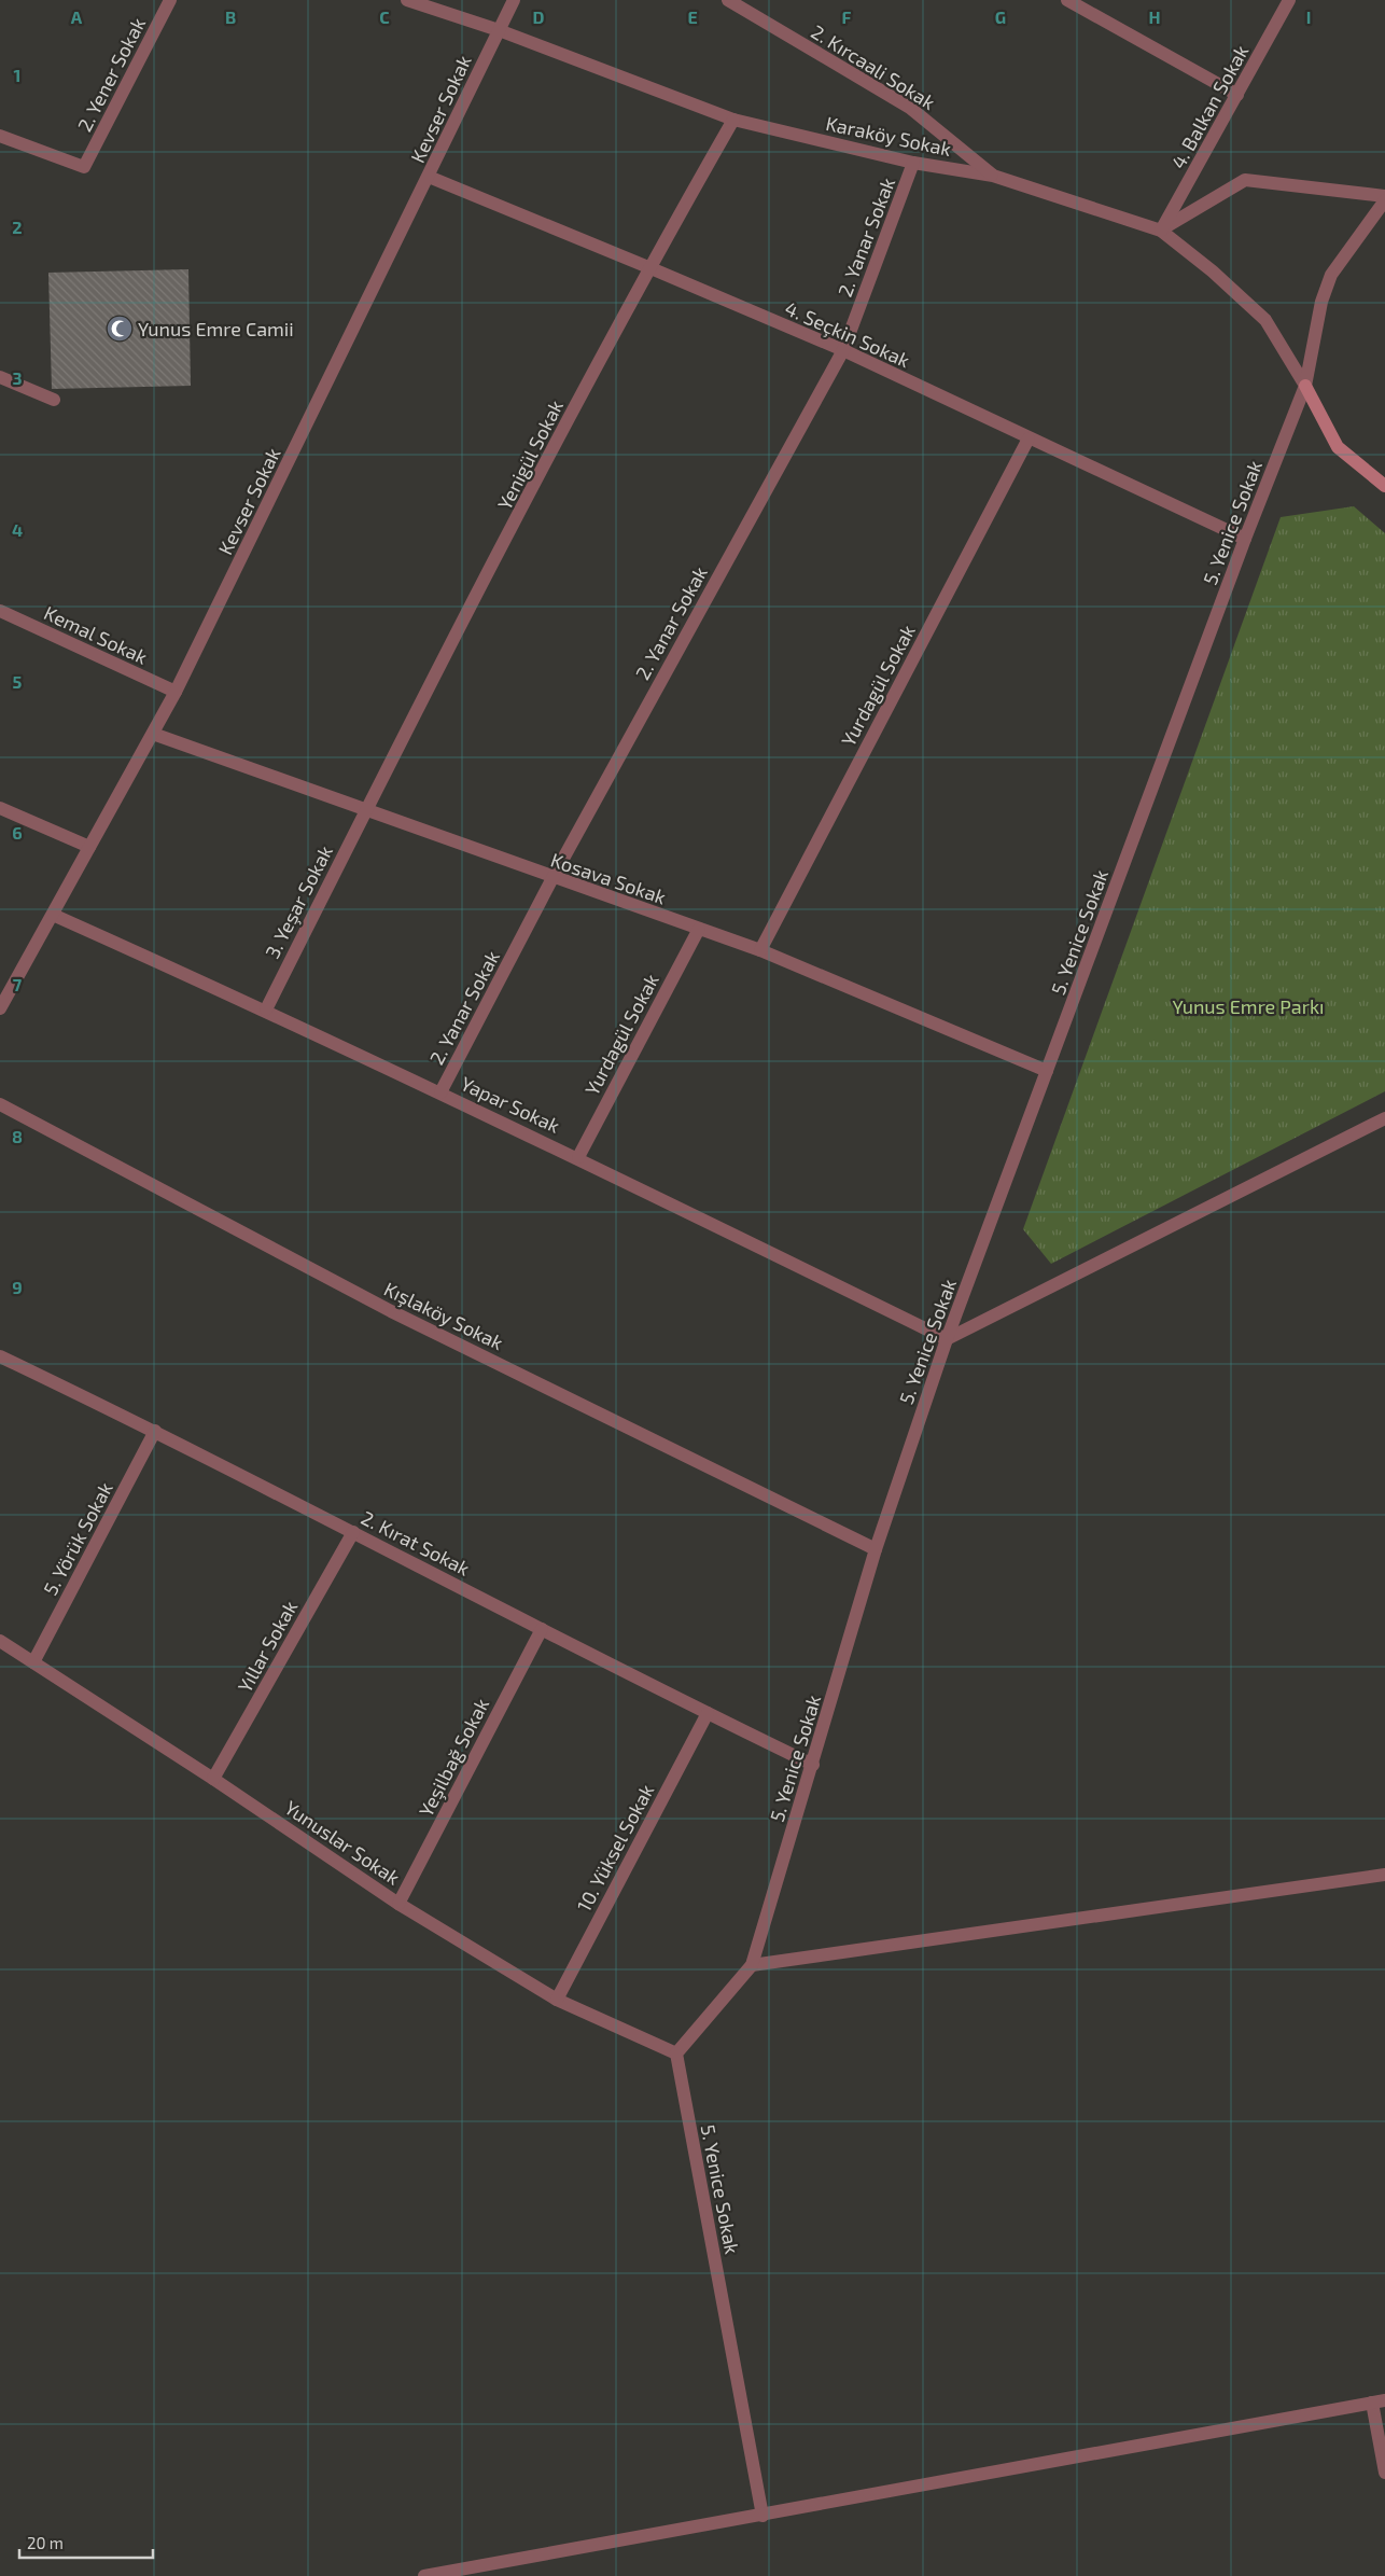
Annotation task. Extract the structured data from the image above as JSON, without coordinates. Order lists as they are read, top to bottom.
{
  "streets": {
    "street": [
      "2. Kırcaali Sokak",
      "2. Yener Sokak",
      "4. Balkan Sokak",
      "Kevser Sokak",
      "Karaköy Sokak",
      "2. Yanar Sokak",
      "4. Seçkin Sokak",
      "Yenigül Sokak",
      "5. Yenice Sokak",
      "Kemal Sokak",
      "Yurdagül Sokak",
      "Kosava Sokak",
      "3. Yeşar Sokak",
      "Yapar Sokak",
      "Kışlaköy Sokak",
      "5. Yörük Sokak",
      "2. Kırat Sokak",
      "Yıllar Sokak",
      "Yeşilbağ Sokak",
      "Yunuslar Sokak",
      "10. Yüksel Sokak"
    ]
  },
  "crossings": [
    ["2. Kırcaali Sokak", "Karaköy Sokak"],
    ["4. Balkan Sokak", "Karaköy Sokak"],
    ["Kevser Sokak", "Karaköy Sokak"],
    ["Kevser Sokak", "4. Seçkin Sokak"],
    ["Kevser Sokak", "Kemal Sokak"],
    ["Kevser Sokak", "Kosava Sokak"],
    ["Kevser Sokak", "Yapar Sokak"],
    ["Karaköy Sokak", "2. Yanar Sokak"],
    ["Karaköy Sokak", "Yenigül Sokak"],
    ["Karaköy Sokak", "5. Yenice Sokak"],
    ["2. Yanar Sokak", "4. Seçkin Sokak"],
    ["2. Yanar Sokak", "Kosava Sokak"],
    ["2. Yanar Sokak", "Yapar Sokak"],
    ["4. Seçkin Sokak", "Yenigül Sokak"],
    ["4. Seçkin Sokak", "5. Yenice Sokak"],
    ["4. Seçkin Sokak", "Yurdagül Sokak"],
    ["Yenigül Sokak", "Kosava Sokak"],
    ["Yenigül Sokak", "3. Yeşar Sokak"],
    ["5. Yenice Sokak", "Kosava Sokak"],
    ["5. Yenice Sokak", "Yapar Sokak"],
    ["5. Yenice Sokak", "Kışlaköy Sokak"],
    ["5. Yenice Sokak", "2. Kırat Sokak"],
    ["5. Yenice Sokak", "Yunuslar Sokak"],
    ["Yurdagül Sokak", "Kosava Sokak"],
    ["Yurdagül Sokak", "Yapar Sokak"],
    ["Kosava Sokak", "3. Yeşar Sokak"],
    ["3. Yeşar Sokak", "Yapar Sokak"],
    ["5. Yörük Sokak", "2. Kırat Sokak"],
    ["5. Yörük Sokak", "Yunuslar Sokak"],
    ["2. Kırat Sokak", "Yıllar Sokak"],
    ["2. Kırat Sokak", "Yeşilbağ Sokak"],
    ["2. Kırat Sokak", "10. Yüksel Sokak"],
    ["Yıllar Sokak", "Yunuslar Sokak"],
    ["Yeşilbağ Sokak", "Yunuslar Sokak"],
    ["Yunuslar Sokak", "10. Yüksel Sokak"]
  ],
  "parks": ["Yunus Emre Parkı"],
  "places": {
    "mosque": ["Yunus Emre Camii"]
  },
  "scale_bar": "20 m",
  "grid": {
    "columns": [
      "A",
      "B",
      "C",
      "D",
      "E",
      "F",
      "G",
      "H",
      "I"
    ],
    "rows": [
      "1",
      "2",
      "3",
      "4",
      "5",
      "6",
      "7",
      "8",
      "9"
    ]
  }
}
